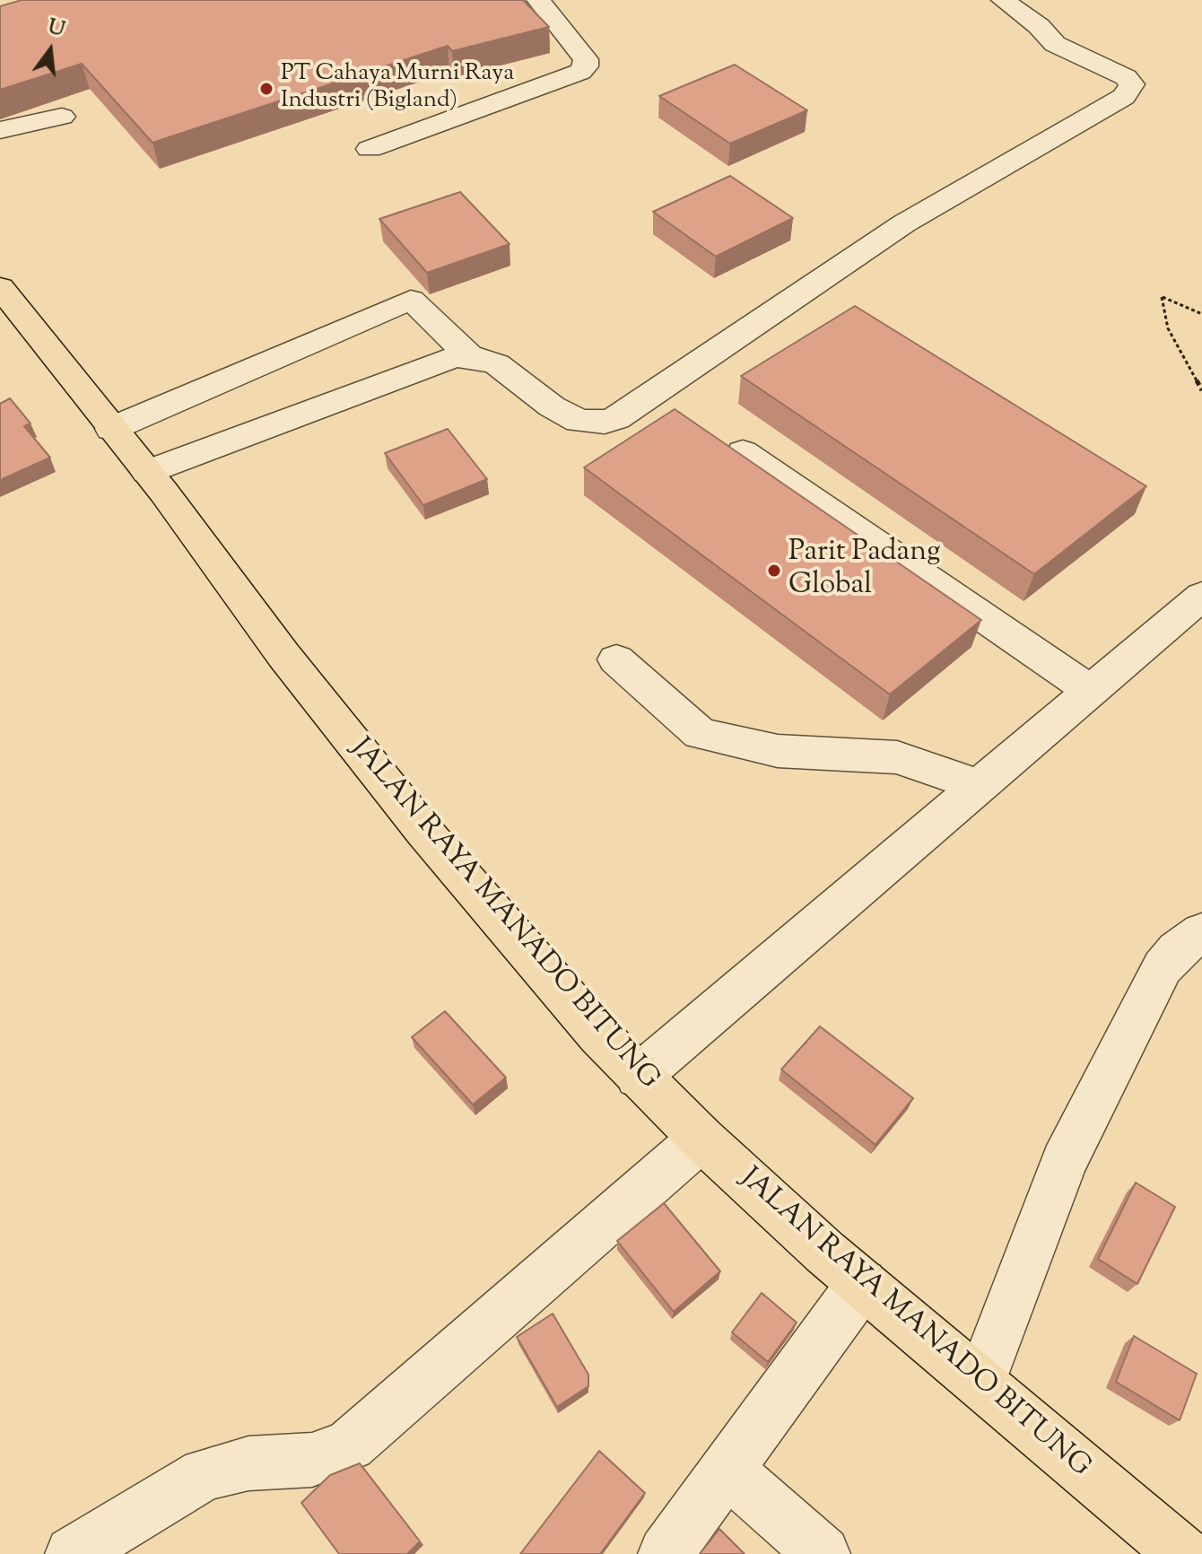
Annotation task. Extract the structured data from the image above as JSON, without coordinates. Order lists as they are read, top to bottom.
{
  "streets": {
    "highway": ["JALAN RAYA MANADO BITUNG"]
  },
  "places": ["PT Cahaya Murni Raya Industri (Bigland)", "Parit Padang Global"],
  "north": "top"
}
